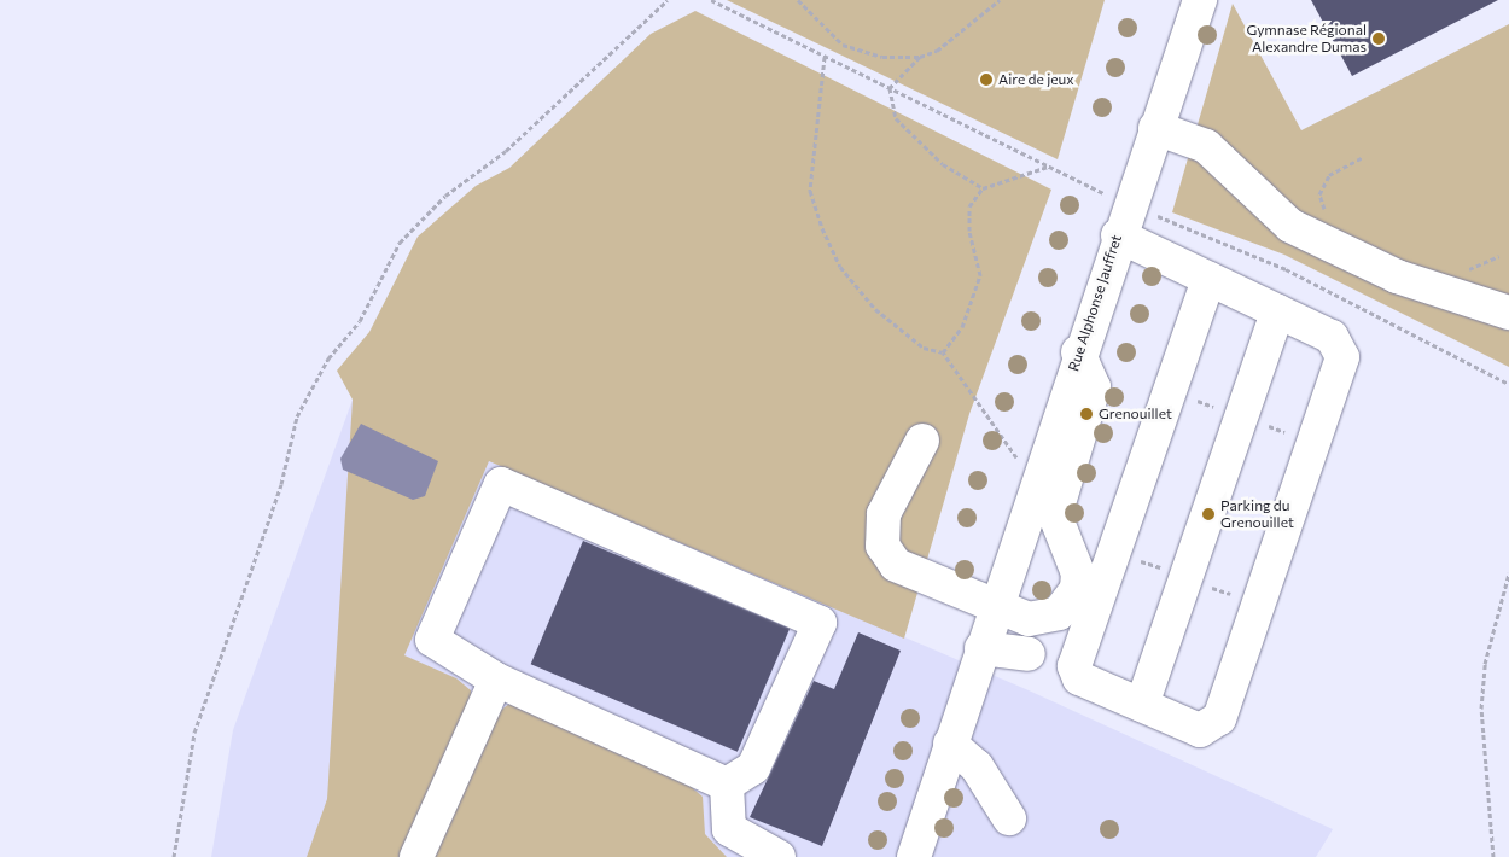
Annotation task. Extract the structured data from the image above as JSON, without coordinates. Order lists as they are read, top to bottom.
{
  "streets": {
    "street": ["Rue Alphonse Jauffret"]
  },
  "places": [
    "Gymnase Régional Alexandre Dumas",
    "Aire de jeux",
    "Grenouillet",
    "Parking du Grenouillet"
  ]
}
